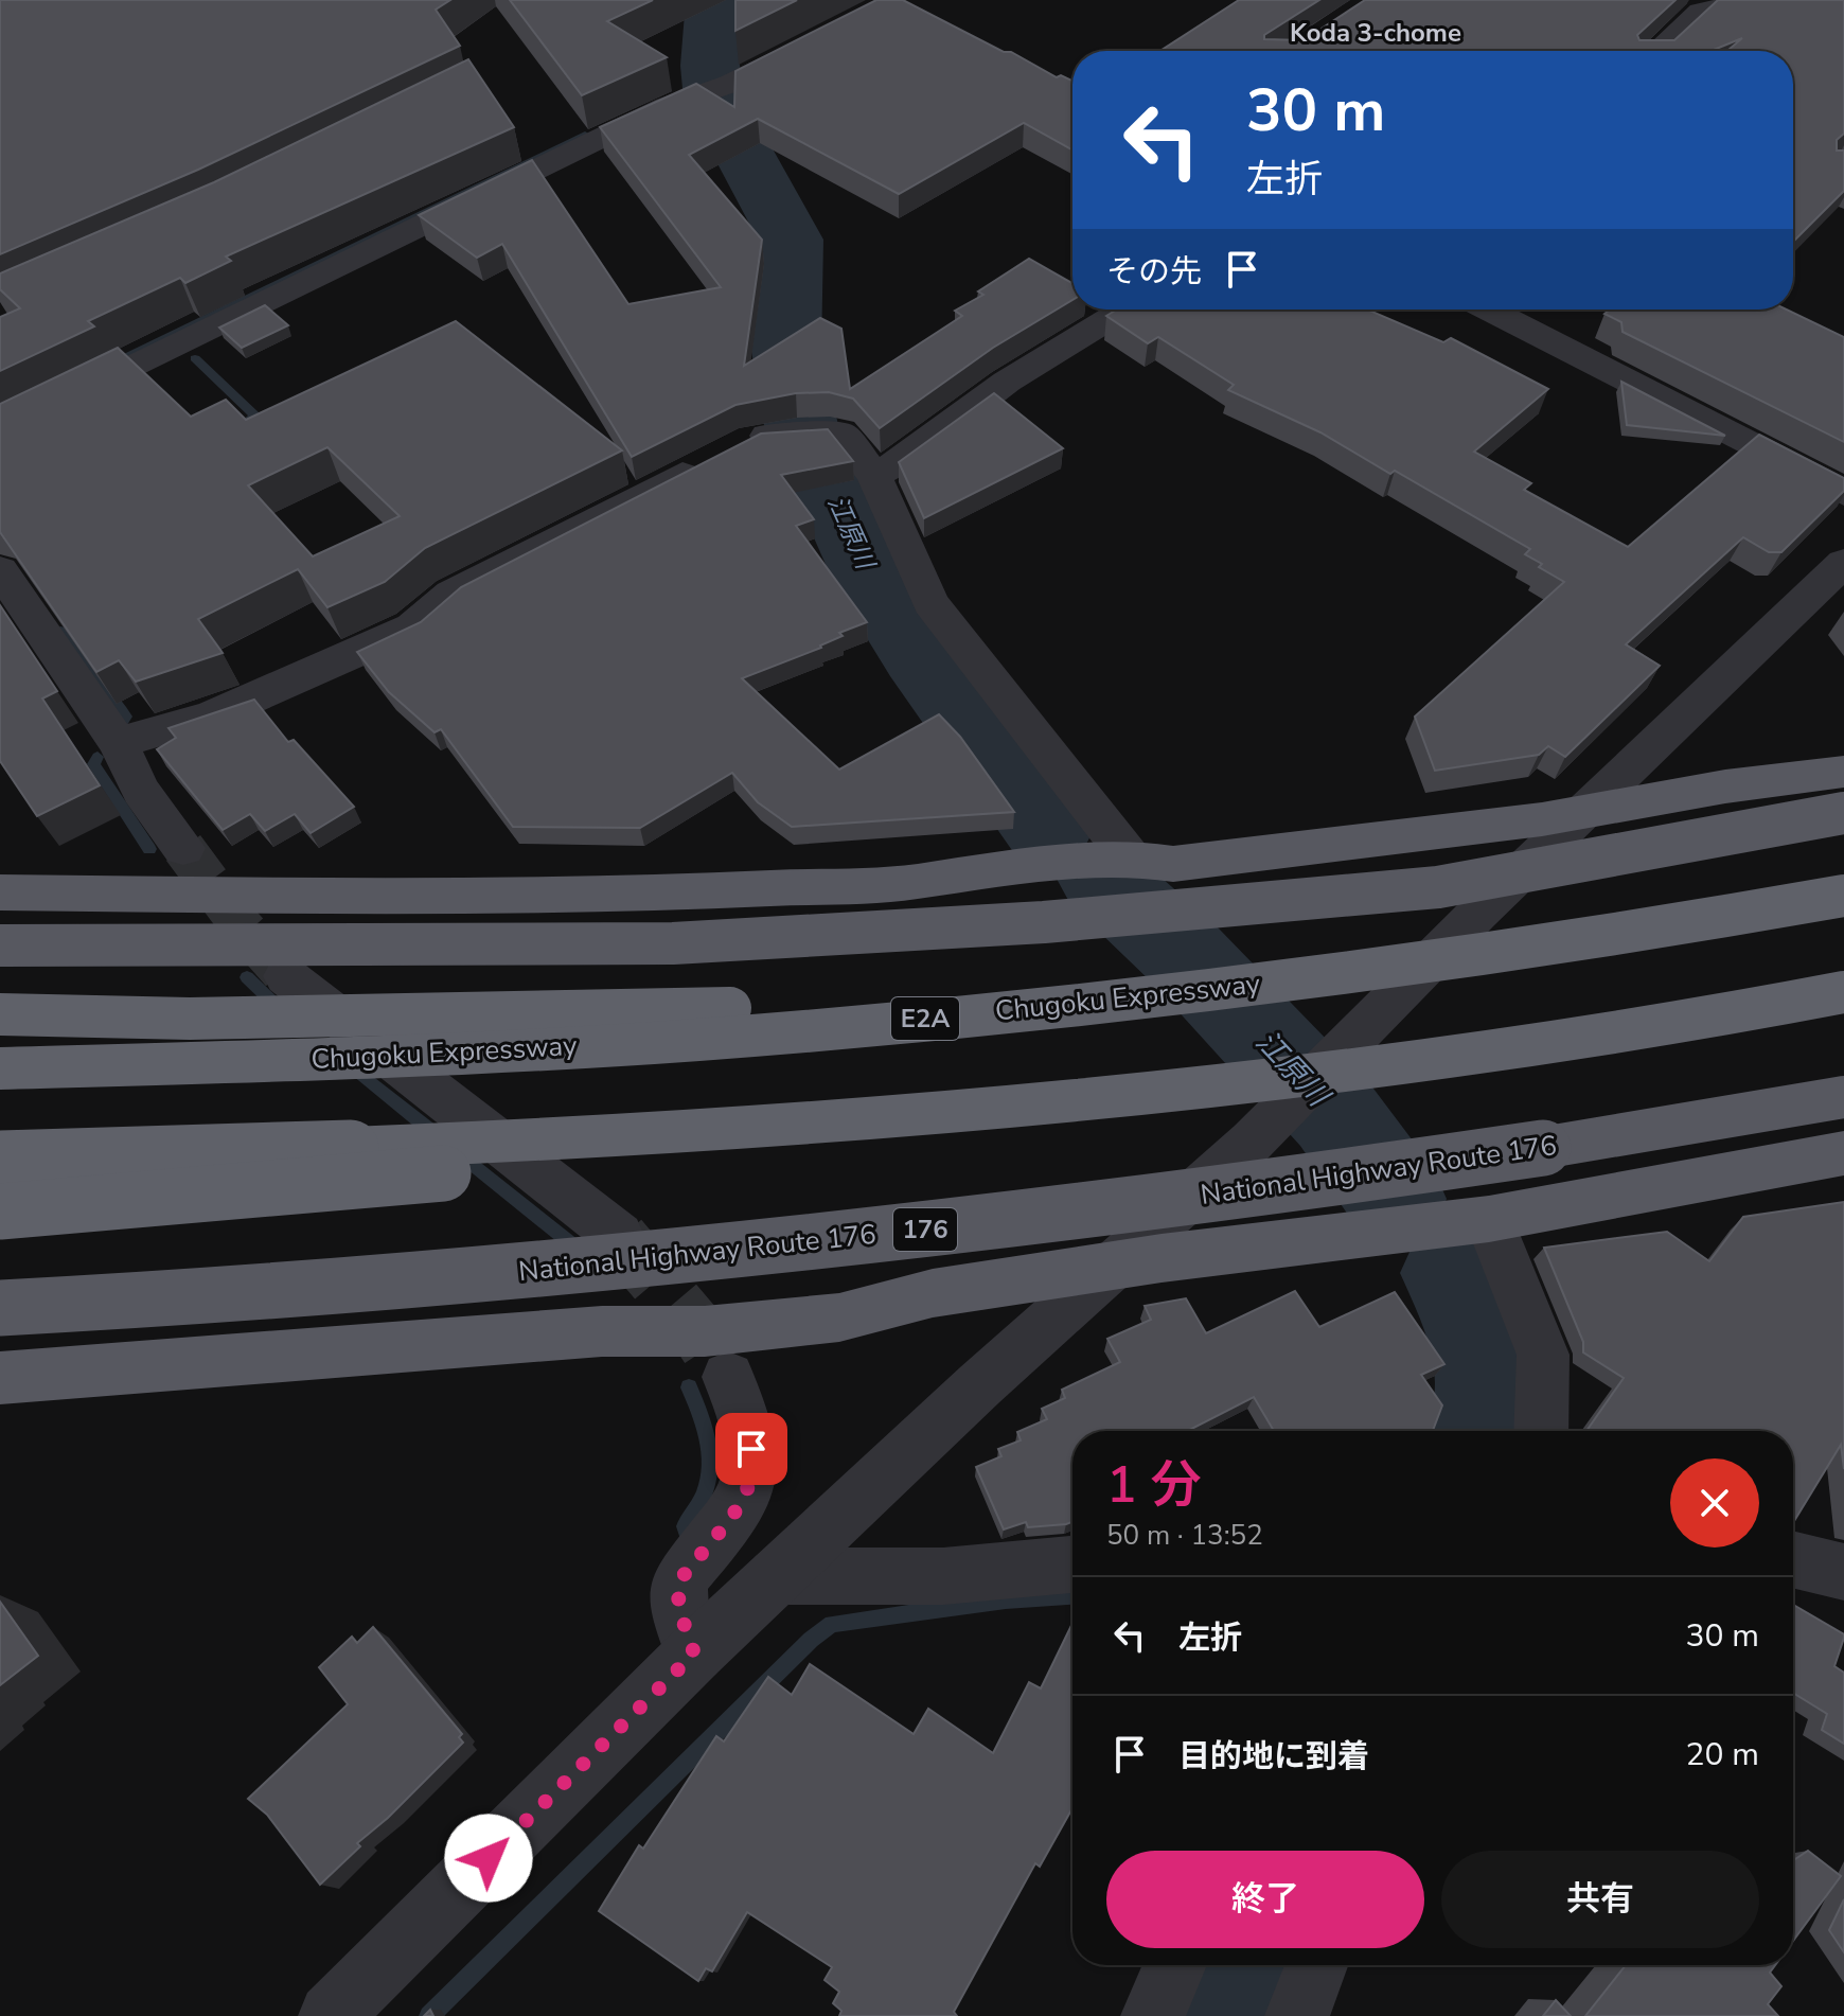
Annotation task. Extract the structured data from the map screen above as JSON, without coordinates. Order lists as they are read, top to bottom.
{
  "streets": {
    "highway": [
      "Chugoku Expressway",
      "E2A",
      "National Highway Route 176",
      "176"
    ]
  },
  "districts": ["Koda 3-chome"],
  "water": ["江原川"],
  "page": {
    "turn": ["30 m", "左折"],
    "then": "その先",
    "heading": ["1 分", "50 m · 13:52"],
    "list": [
      {
        "name": "左折",
        "value": "30 m"
      },
      {
        "name": "目的地に到着",
        "value": "20 m"
      }
    ],
    "buttons": ["終了", "共有"]
  }
}
